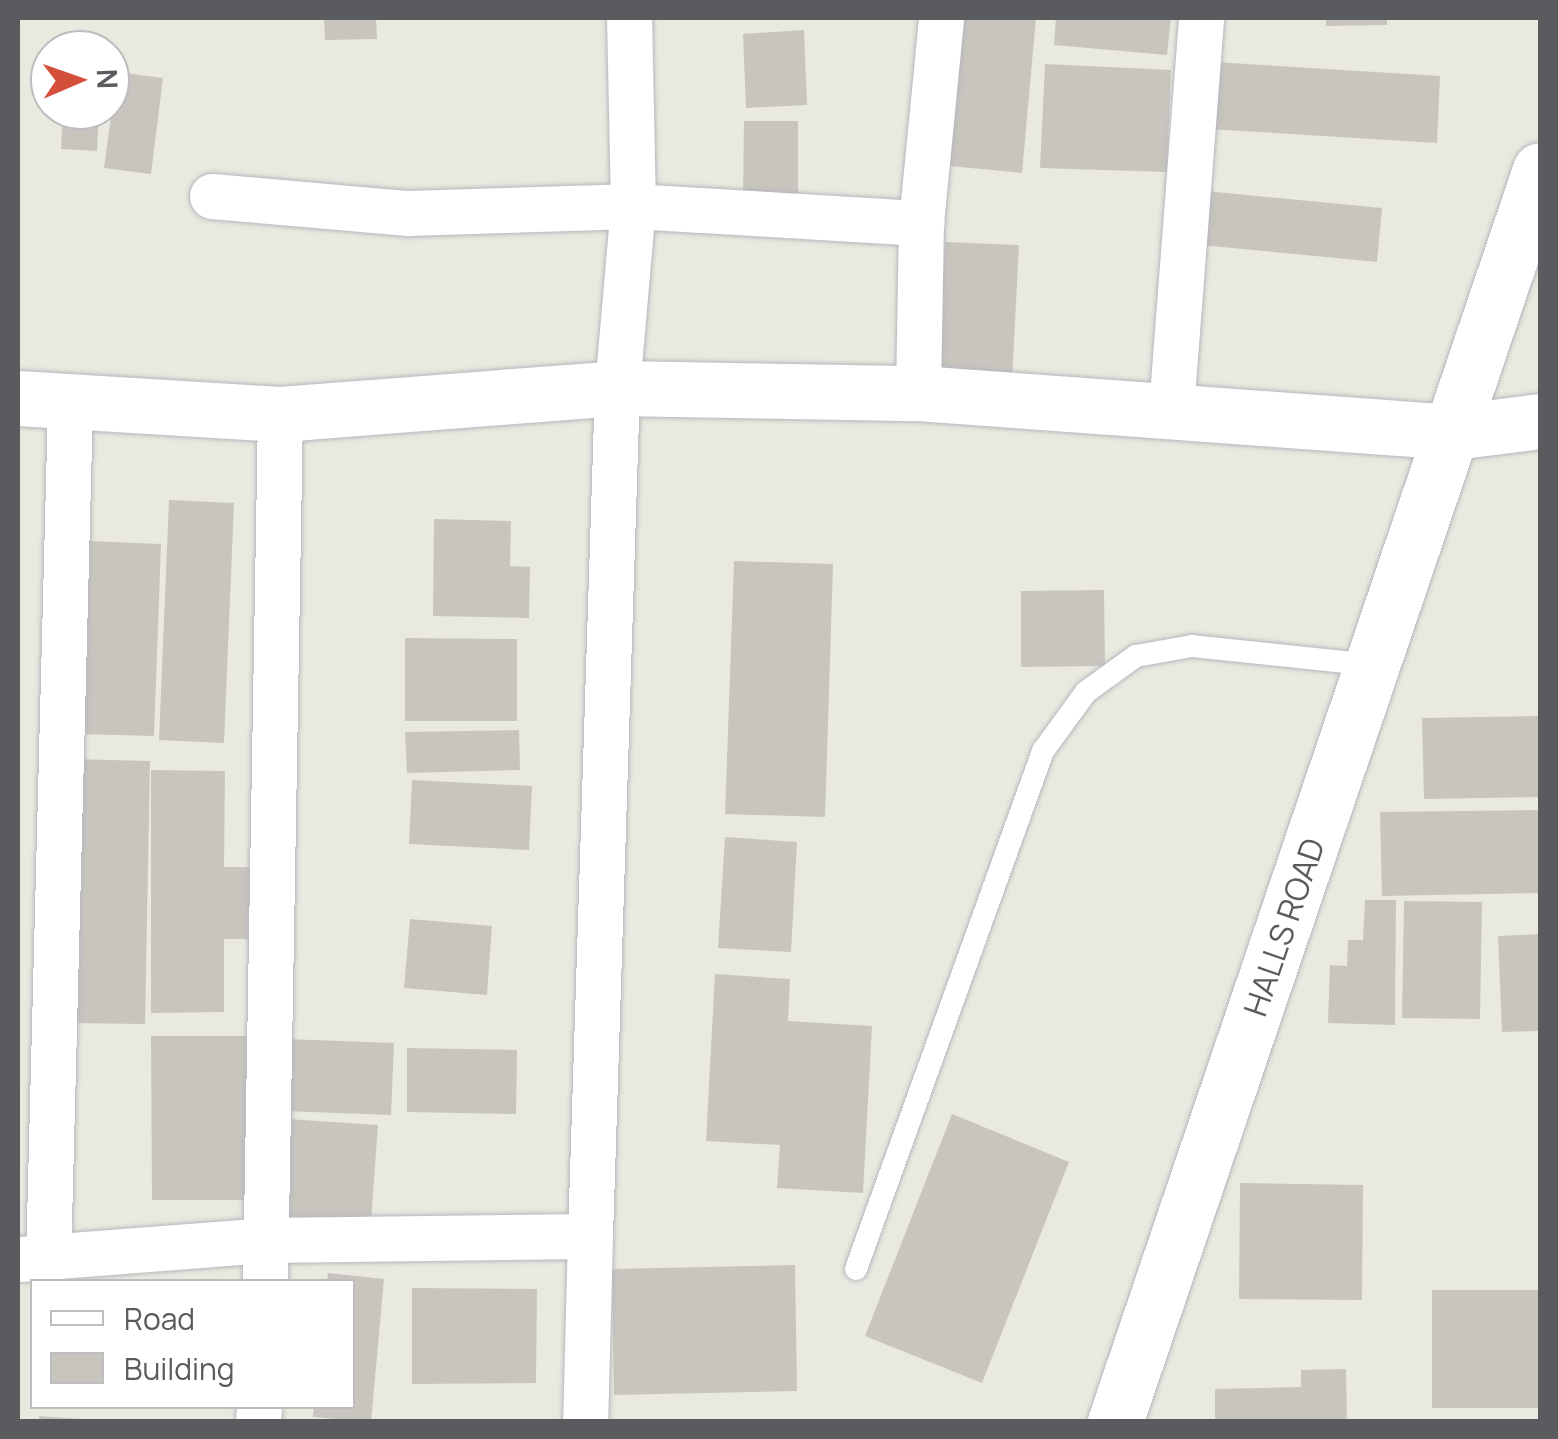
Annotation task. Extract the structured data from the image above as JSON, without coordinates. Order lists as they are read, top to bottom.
{
  "streets": {
    "street": ["HALLS ROAD"]
  },
  "legend": ["Road", "Building"],
  "north": "right"
}
